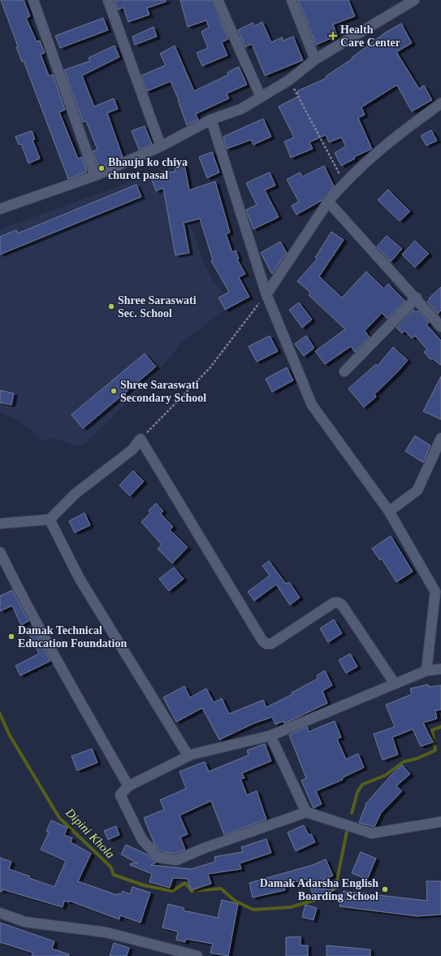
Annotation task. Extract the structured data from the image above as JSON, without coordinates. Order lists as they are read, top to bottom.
{
  "water": ["Dipini Khola"],
  "places": {
    "health": ["Health Care Center"],
    "other": [
      "Bhauju ko chiya churot pasal",
      "Shree Saraswati Sec. School",
      "Shree Saraswati Secondary School",
      "Damak Technical Education Foundation",
      "Damak Adarsha English Boarding School"
    ]
  }
}
